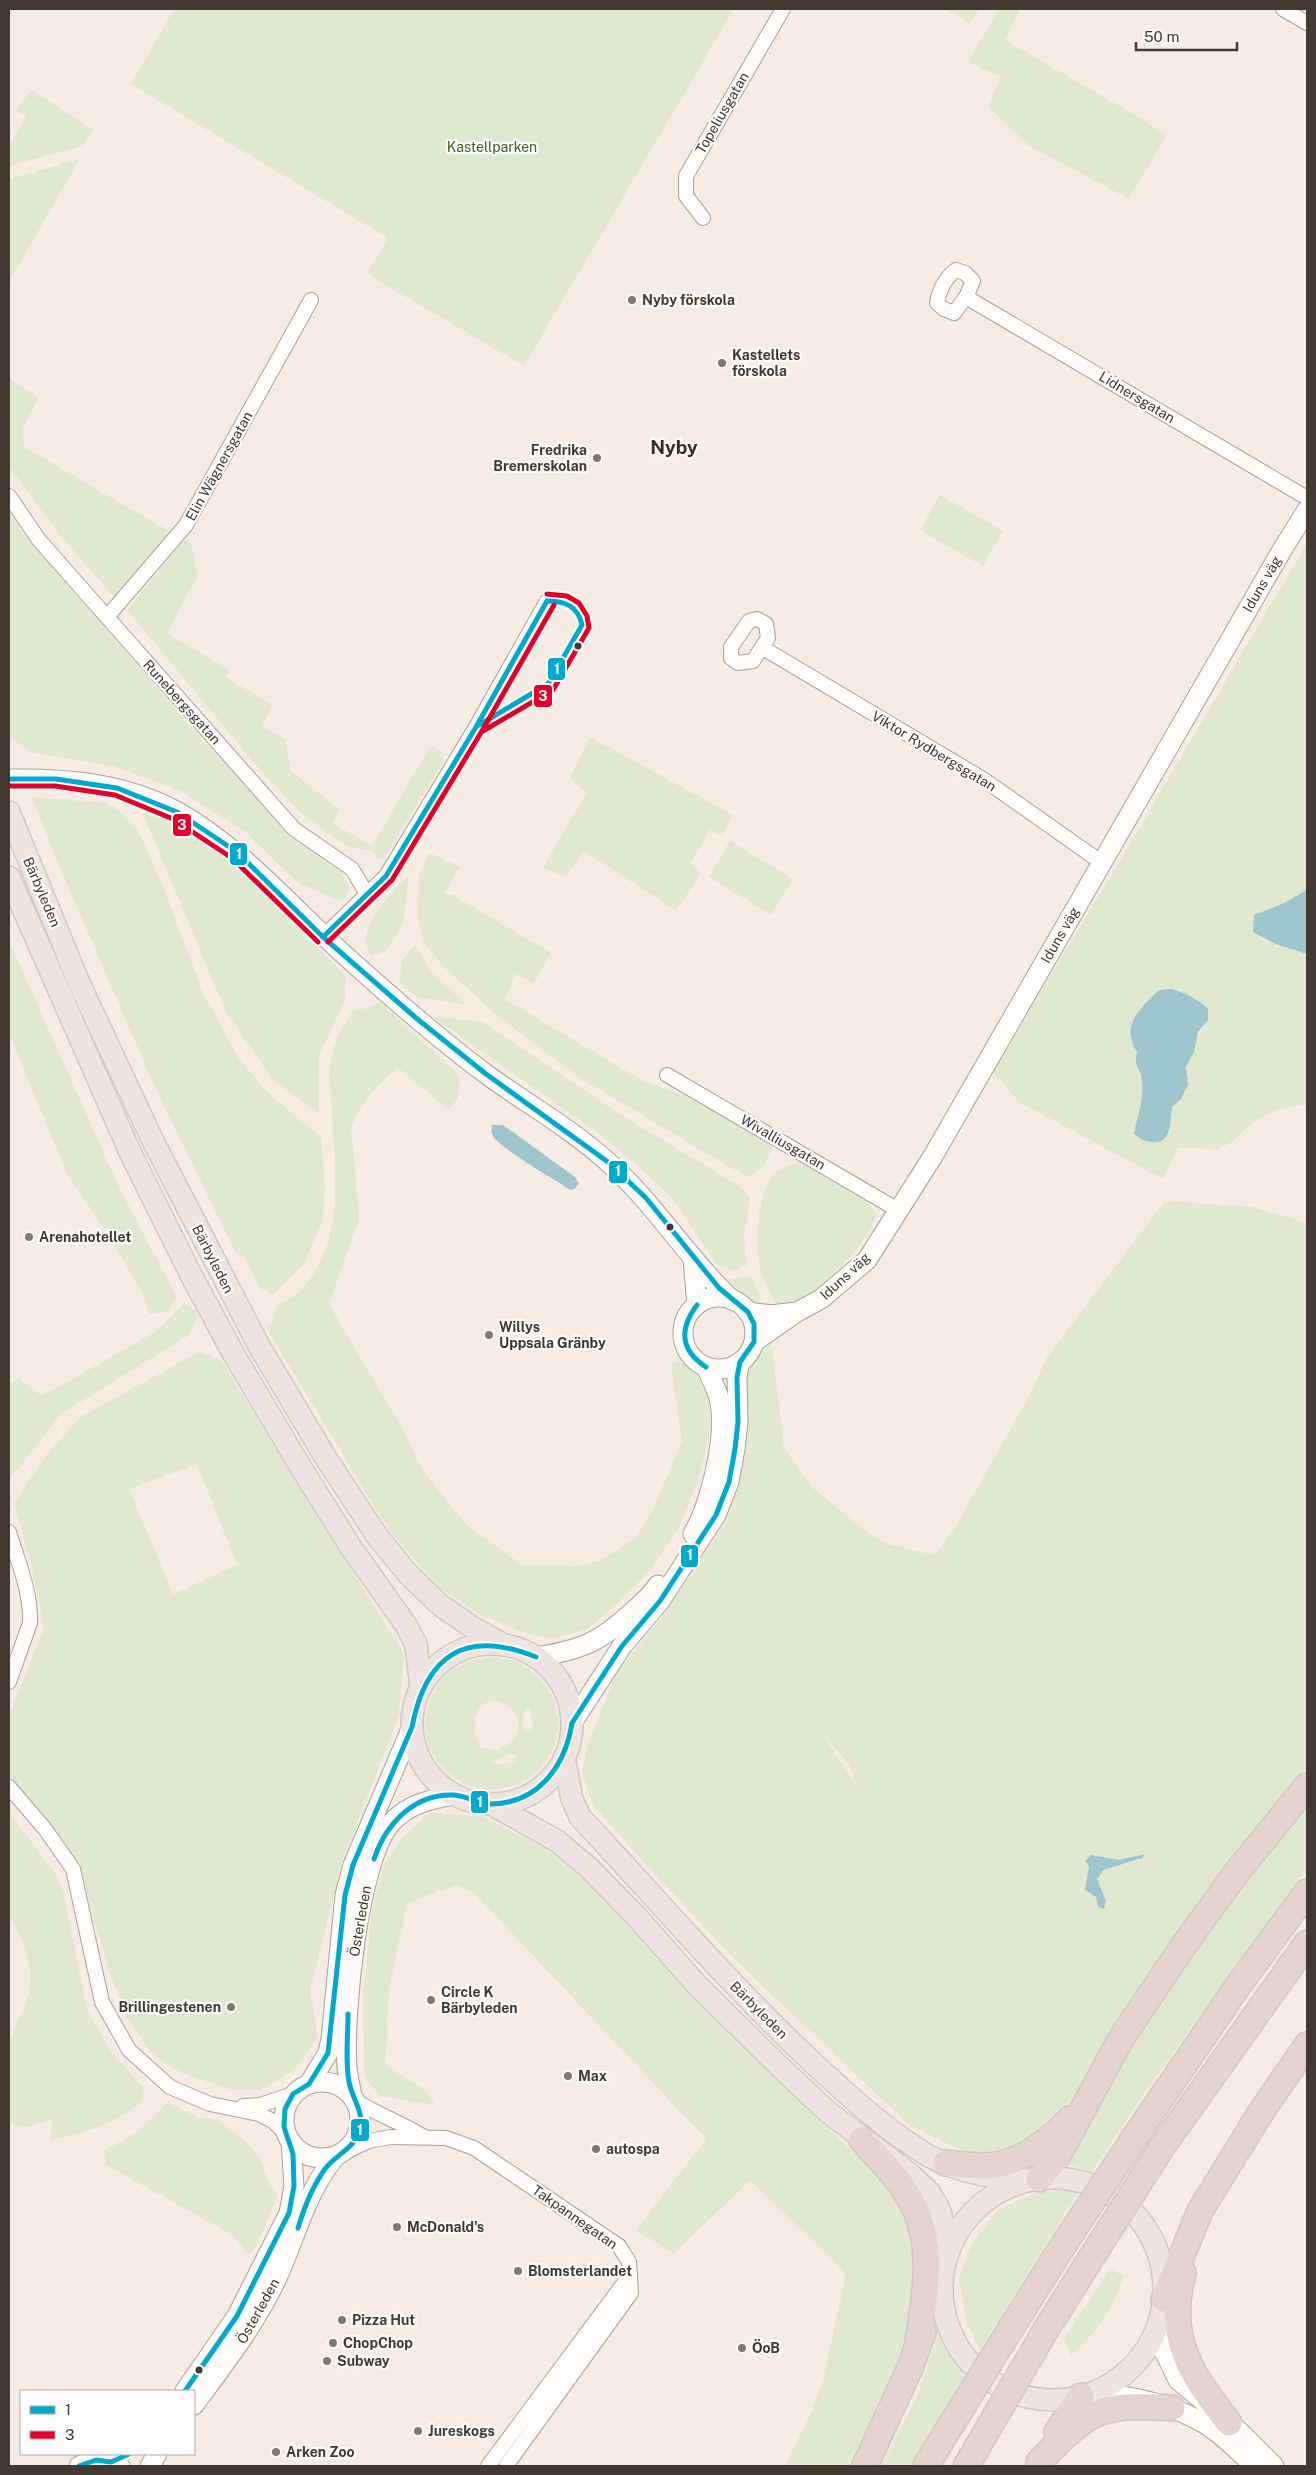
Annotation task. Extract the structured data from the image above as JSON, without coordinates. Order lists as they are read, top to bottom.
{
  "streets": {
    "main road": ["Iduns väg", "Bärbyleden", "Österleden"],
    "street": [
      "Topeliusgatan",
      "Lidnersgatan",
      "Elin Wägnersgatan",
      "Runebergsgatan",
      "Viktor Rydbergsgatan",
      "Wivalliusgatan",
      "Takpannegatan"
    ]
  },
  "crossings": [
    ["Elin Wägnersgatan", "Runebergsgatan"],
    ["Iduns väg", "Viktor Rydbergsgatan"],
    ["Iduns väg", "Wivalliusgatan"],
    ["Bärbyleden", "Österleden"],
    ["Österleden", "Takpannegatan"]
  ],
  "districts": ["Nyby"],
  "parks": ["Kastellparken"],
  "places": [
    "Nyby förskola",
    "Kastellets förskola",
    "Fredrika Bremerskolan",
    "Arenahotellet",
    "Willys Uppsala Gränby",
    "Circle K Bärbyleden",
    "Brillingestenen",
    "Max",
    "autospa",
    "McDonald's",
    "Blomsterlandet",
    "Pizza Hut",
    "ChopChop",
    "ÖoB",
    "Subway",
    "Jureskogs",
    "Arken Zoo"
  ],
  "lines": ["transit line 3", "transit line 1"],
  "legend": ["1", "3"],
  "scale_bar": "50 m"
}
